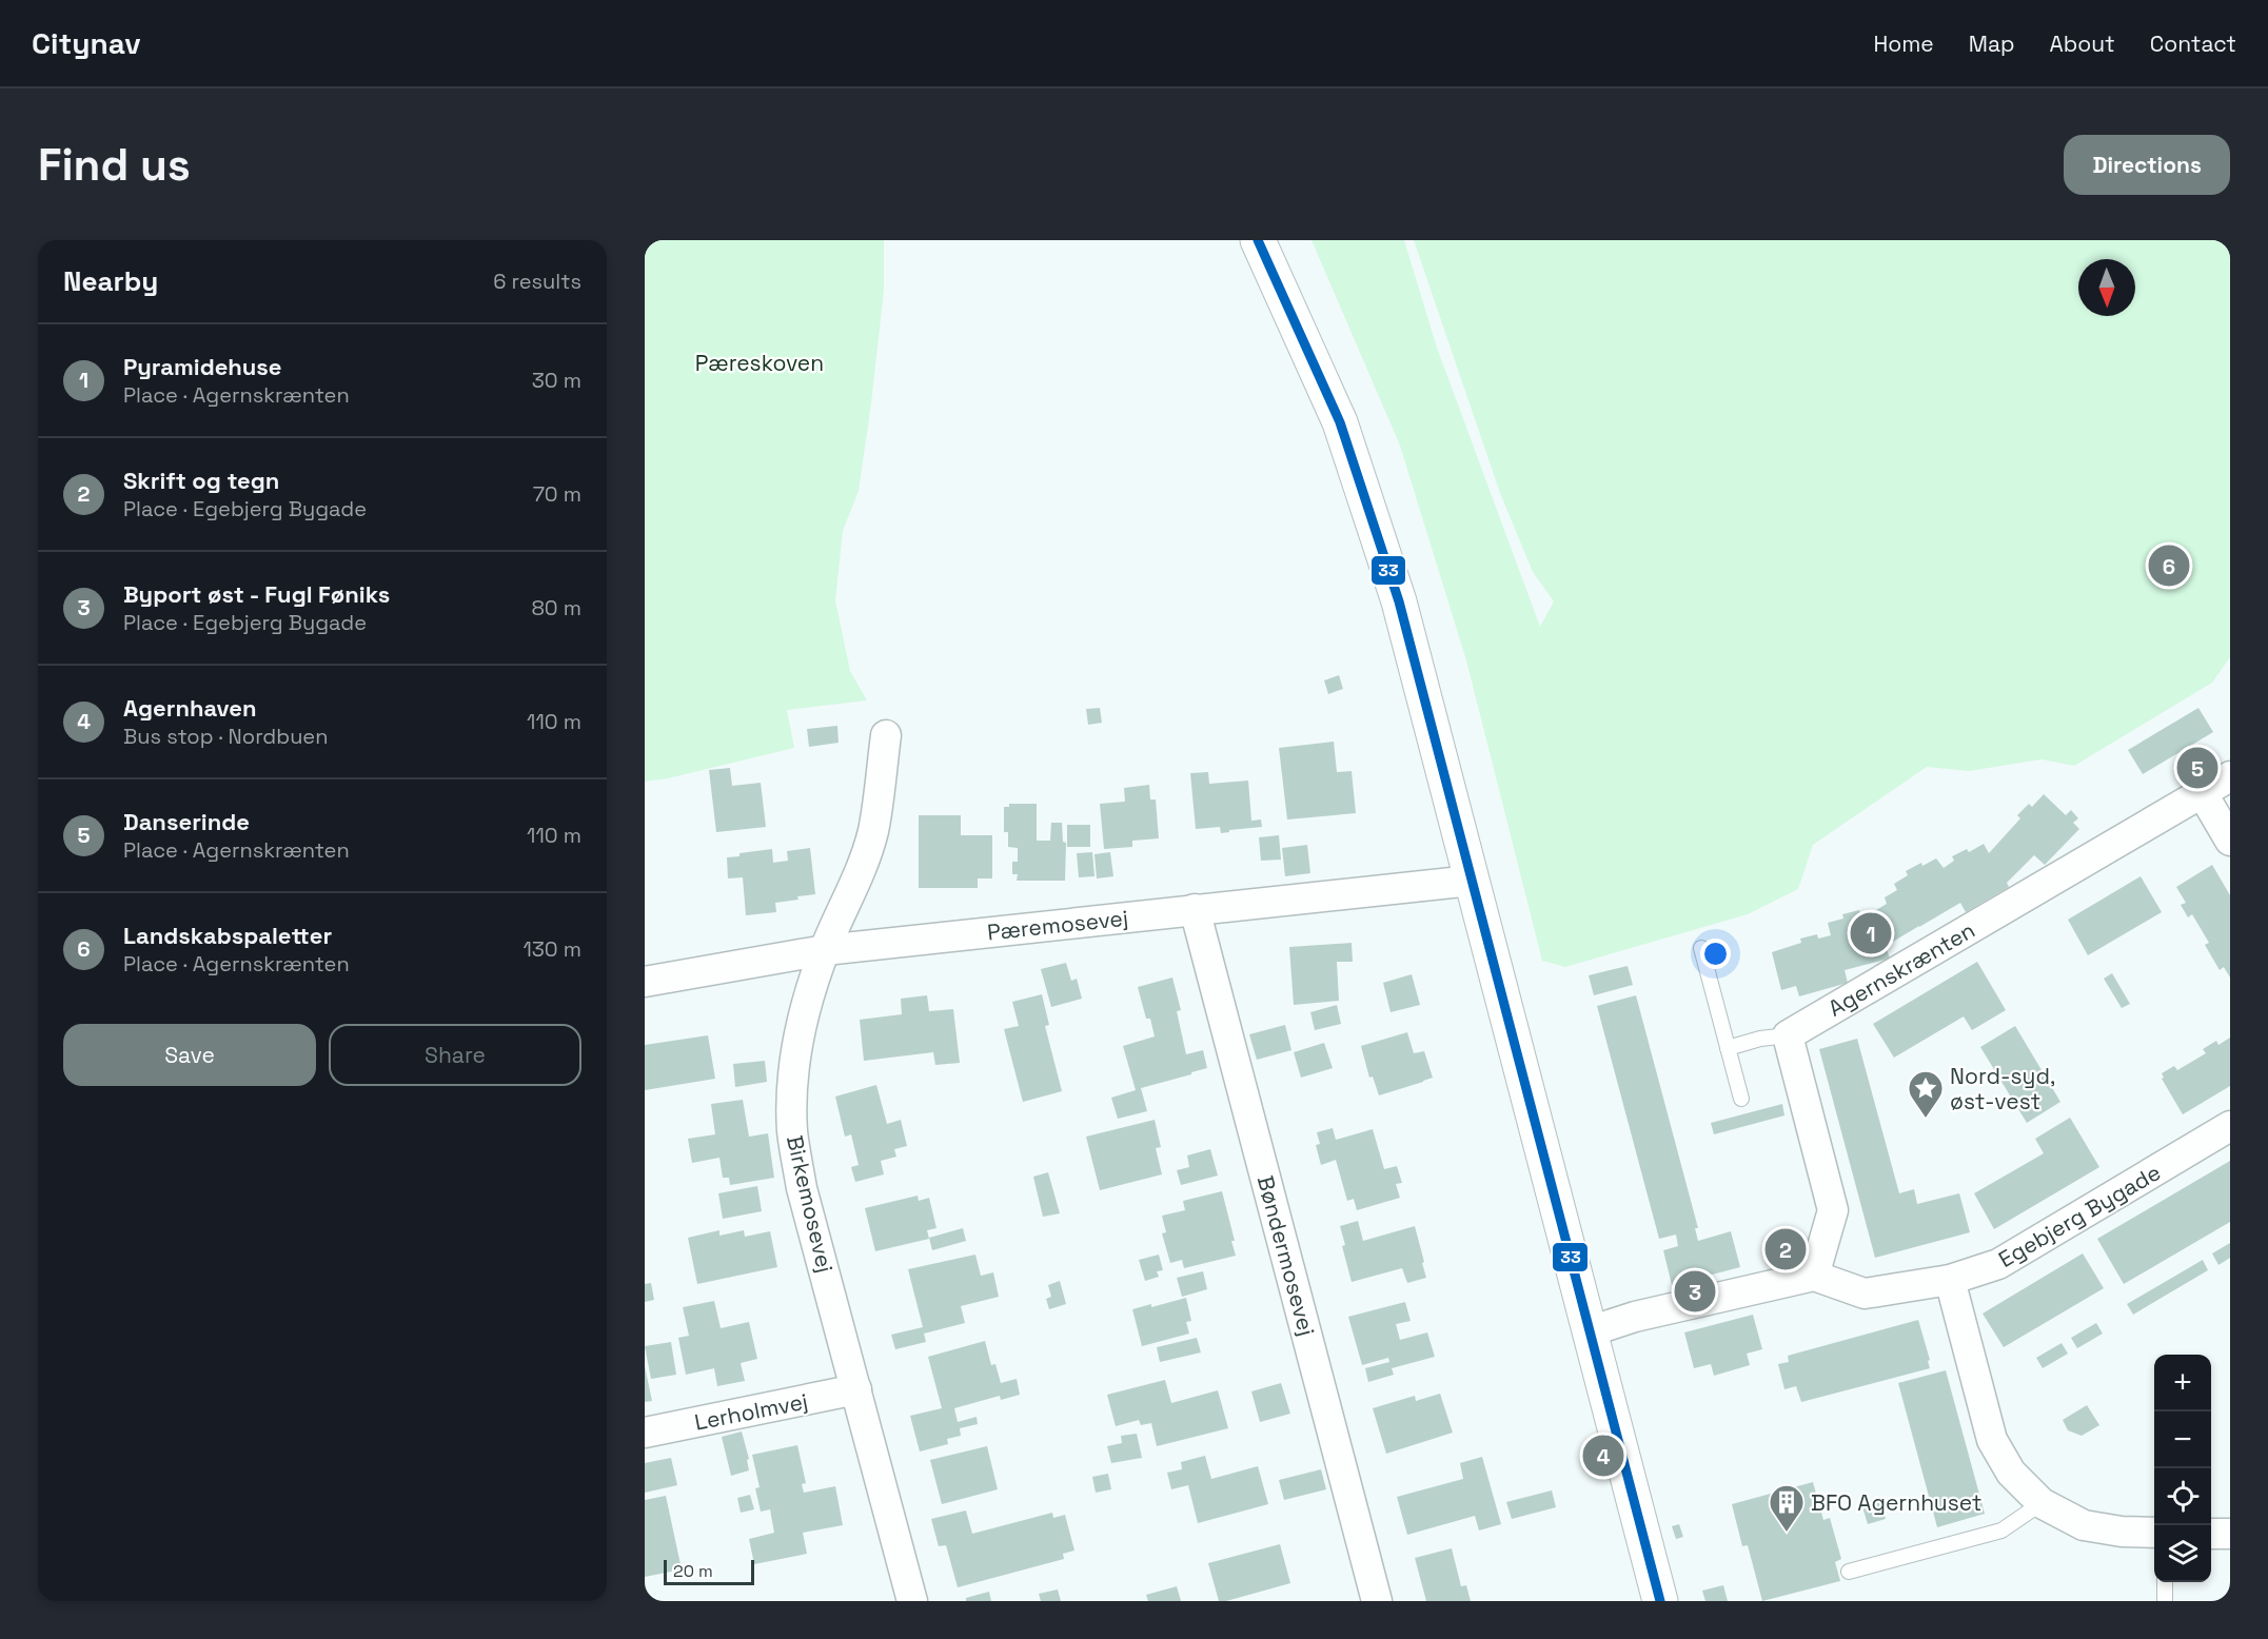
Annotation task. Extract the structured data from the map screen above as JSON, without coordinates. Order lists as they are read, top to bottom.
{
  "streets": {
    "street": [
      "Pæremosevej",
      "Agernskrænten",
      "Birkemosevej",
      "Egebjerg Bygade",
      "Bøndermosevej",
      "Lerholmvej"
    ]
  },
  "crossings": [
    ["Pæremosevej", "Birkemosevej"],
    ["Pæremosevej", "Bøndermosevej"],
    ["Birkemosevej", "Lerholmvej"]
  ],
  "parks": ["Pæreskoven"],
  "places": {
    "place": ["Nord-syd, øst-vest"],
    "building": ["BFO Agernhuset"]
  },
  "lines": ["transit line 33"],
  "scale_bar": "20 m",
  "north": "bottom",
  "page": {
    "header": "Citynav",
    "nav": [
      "Home",
      "Map",
      "About",
      "Contact"
    ],
    "buttons": [
      "Directions",
      ["Save", "Share"]
    ],
    "title": "Find us",
    "heading": ["Nearby", "6 results"],
    "list": [
      {
        "mark": "1",
        "name": "Pyramidehuse",
        "note": "Place · Agernskrænten",
        "value": "30 m"
      },
      {
        "mark": "2",
        "name": "Skrift og tegn",
        "note": "Place · Egebjerg Bygade",
        "value": "70 m"
      },
      {
        "mark": "3",
        "name": "Byport øst - Fugl Føniks",
        "note": "Place · Egebjerg Bygade",
        "value": "80 m"
      },
      {
        "mark": "4",
        "name": "Agernhaven",
        "note": "Bus stop · Nordbuen",
        "value": "110 m"
      },
      {
        "mark": "5",
        "name": "Danserinde",
        "note": "Place · Agernskrænten",
        "value": "110 m"
      },
      {
        "mark": "6",
        "name": "Landskabspaletter",
        "note": "Place · Agernskrænten",
        "value": "130 m"
      }
    ],
    "pins": [
      "6",
      "5",
      "1",
      "2",
      "3",
      "4"
    ],
    "map_buttons": ["+", "−"],
    "scale": "20 m"
  }
}
